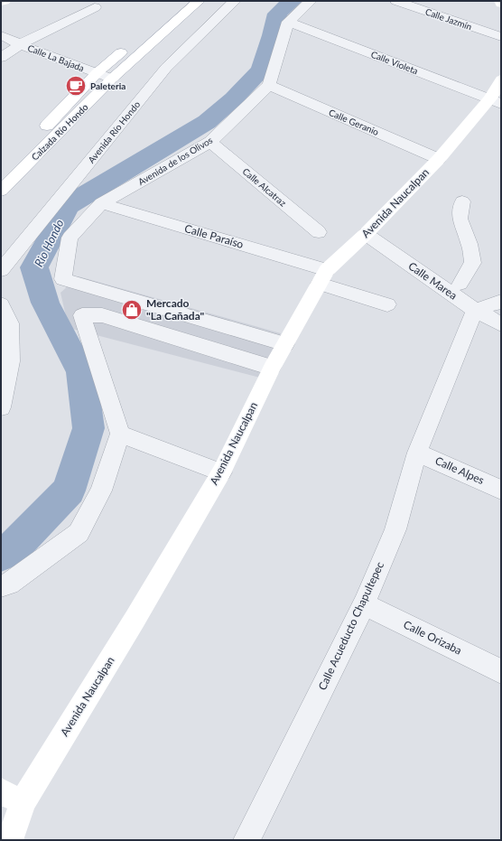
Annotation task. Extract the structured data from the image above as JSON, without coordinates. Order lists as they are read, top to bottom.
{
  "streets": {
    "main road": ["Calzada Río Hondo", "Avenida Naucalpan"],
    "street": [
      "Calle Jazmín",
      "Calle La Bajada",
      "Calle Violeta",
      "Calle Geranio",
      "Avenida Río Hondo",
      "Avenida de los Olivos",
      "Calle Alcatraz",
      "Calle Paraíso",
      "Calle Marea",
      "Calle Alpes",
      "Calle Acueducto Chapultepec",
      "Calle Orizaba"
    ]
  },
  "crossings": [
    ["Calle La Bajada", "Calzada Río Hondo"],
    ["Calle Violeta", "Avenida de los Olivos"],
    ["Calle Violeta", "Avenida Naucalpan"],
    ["Calle Geranio", "Avenida de los Olivos"],
    ["Calle Geranio", "Avenida Naucalpan"],
    ["Avenida de los Olivos", "Calle Alcatraz"],
    ["Avenida de los Olivos", "Avenida Naucalpan"],
    ["Avenida de los Olivos", "Calle Paraíso"],
    ["Avenida Naucalpan", "Calle Paraíso"],
    ["Avenida Naucalpan", "Calle Marea"],
    ["Calle Marea", "Calle Acueducto Chapultepec"],
    ["Calle Alpes", "Calle Acueducto Chapultepec"],
    ["Calle Acueducto Chapultepec", "Calle Orizaba"]
  ],
  "water": ["Rio Hondo"],
  "places": {
    "cafe": ["Paleteria"],
    "shop": ["Mercado \"La Cañada\""]
  }
}
